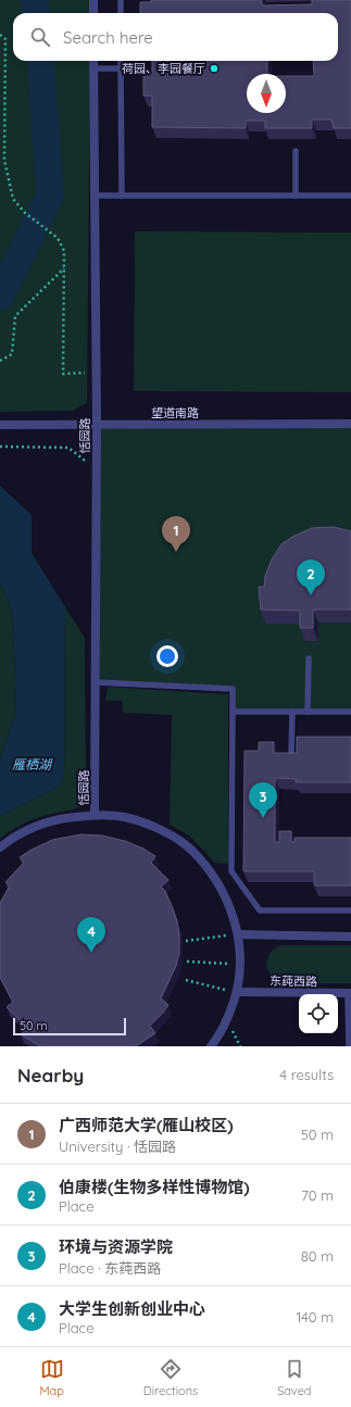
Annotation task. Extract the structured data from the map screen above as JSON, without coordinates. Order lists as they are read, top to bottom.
{
  "streets": {
    "street": ["望道南路", "恬园路", "东莼西路"]
  },
  "crossings": [
    ["望道南路", "恬园路"]
  ],
  "water": ["雁栖湖"],
  "places": ["荷园、李园餐厅"],
  "scale_bar": "50 m",
  "north": "bottom",
  "page": {
    "search": "Search here",
    "pins": [
      "1",
      "2",
      "3",
      "4"
    ],
    "scale": "50 m",
    "heading": ["Nearby", "4 results"],
    "list": [
      {
        "mark": "1",
        "name": "广西师范大学(雁山校区)",
        "note": "University · 恬园路",
        "value": "50 m"
      },
      {
        "mark": "2",
        "name": "伯康楼(生物多样性博物馆)",
        "note": "Place",
        "value": "70 m"
      },
      {
        "mark": "3",
        "name": "环境与资源学院",
        "note": "Place · 东莼西路",
        "value": "80 m"
      },
      {
        "mark": "4",
        "name": "大学生创新创业中心",
        "note": "Place",
        "value": "140 m"
      }
    ],
    "nav": ["Map", "Directions", "Saved"]
  }
}
